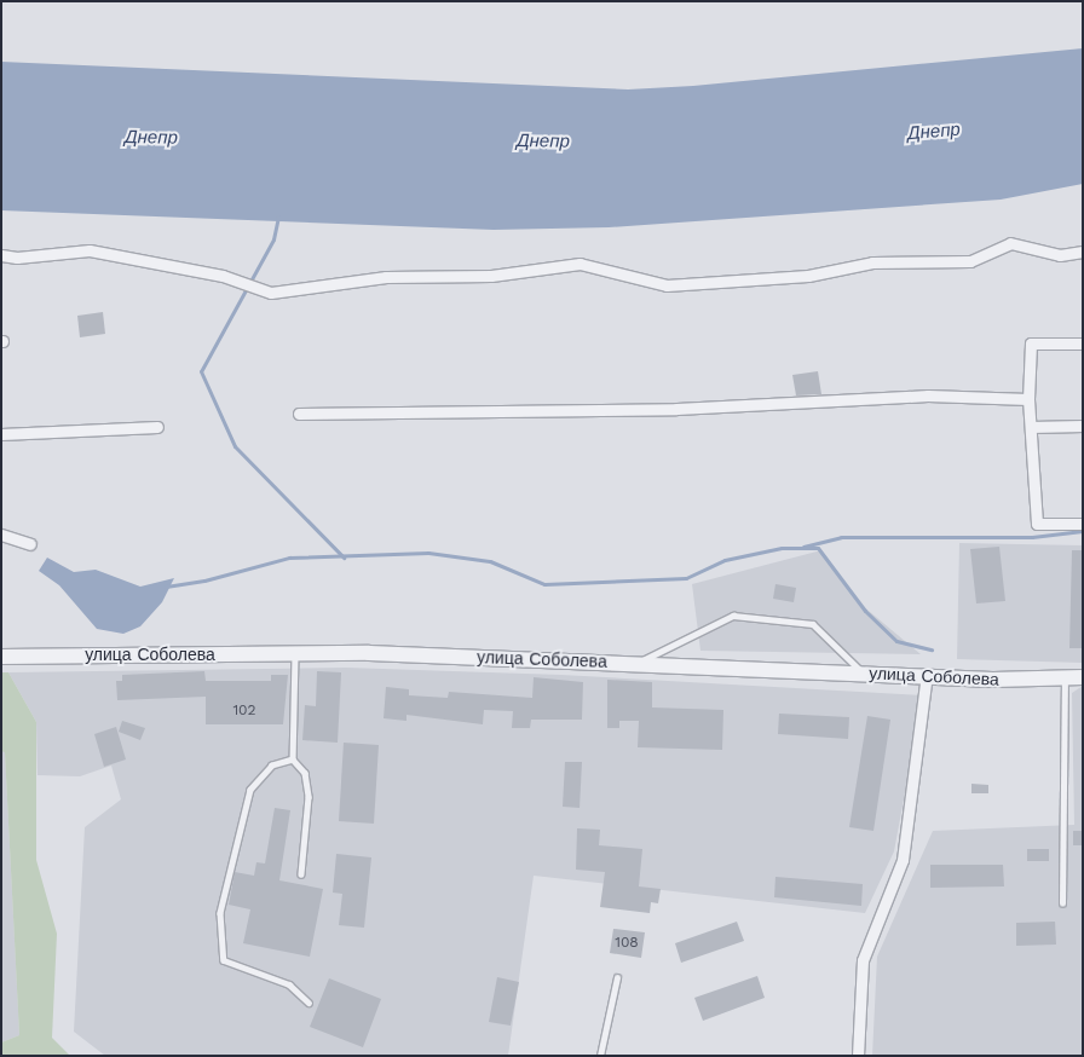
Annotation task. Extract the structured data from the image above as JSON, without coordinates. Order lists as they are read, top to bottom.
{
  "streets": {
    "street": ["улица Соболева"]
  },
  "water": ["Днепр"],
  "house_numbers": ["102", "108"]
}
